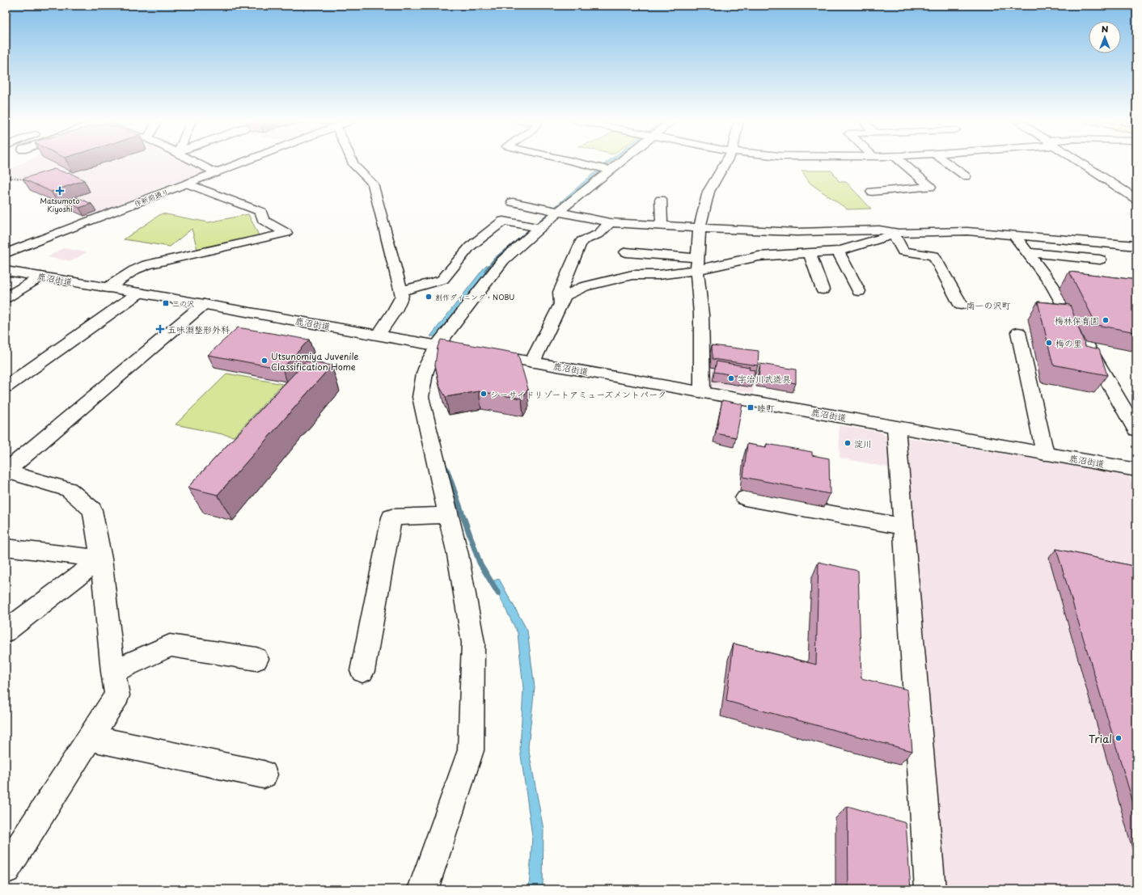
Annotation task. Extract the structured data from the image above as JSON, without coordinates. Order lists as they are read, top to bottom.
{
  "streets": {
    "street": ["作新前通り", "鹿沼街道"]
  },
  "districts": ["南一の沢町"],
  "places": {
    "health": ["Matsumoto Kiyoshi", "五味淵整形外科"],
    "other": [
      "創作ダイニング・NOBU",
      "梅林保育園",
      "梅の里",
      "Utsunomiya Juvenile Classification Home",
      "宇治川武道具",
      "シーサイドリゾートアミューズメントパーク",
      "淀川",
      "Trial"
    ],
    "transit": ["三の沢", "睦町"]
  },
  "north": "top"
}
